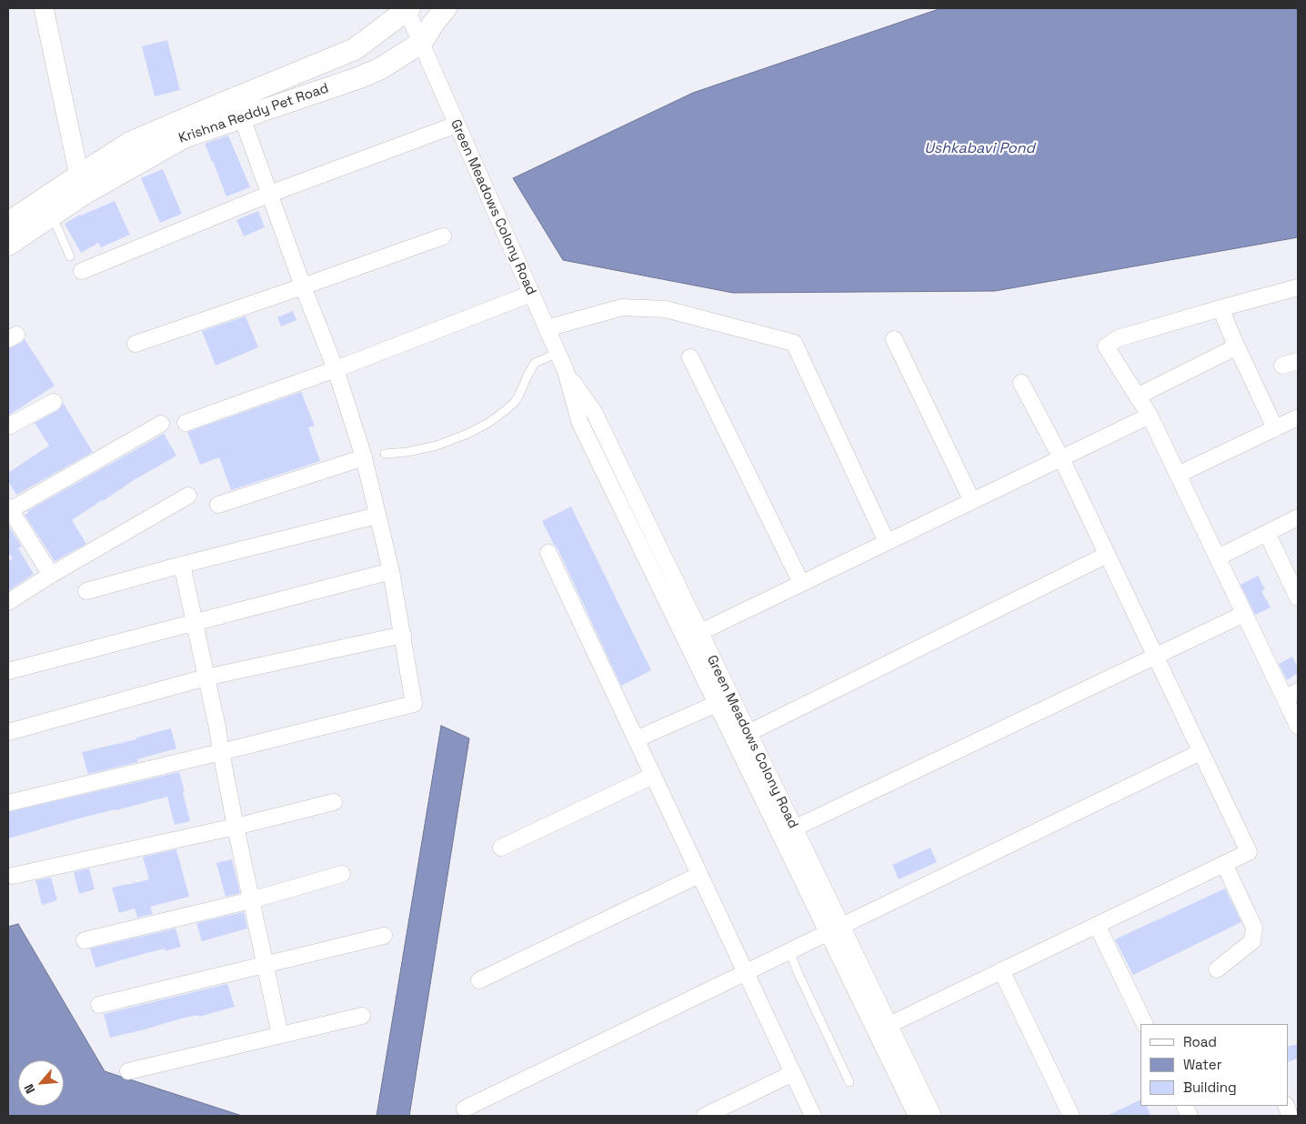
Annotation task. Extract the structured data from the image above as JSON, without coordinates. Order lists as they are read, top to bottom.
{
  "streets": {
    "main road": ["Krishna Reddy Pet Road"],
    "street": ["Green Meadows Colony Road"]
  },
  "crossings": [
    ["Krishna Reddy Pet Road", "Green Meadows Colony Road"]
  ],
  "water": ["Ushkabavi Pond"],
  "legend": ["Road", "Water", "Building"],
  "north": "bottom left"
}
